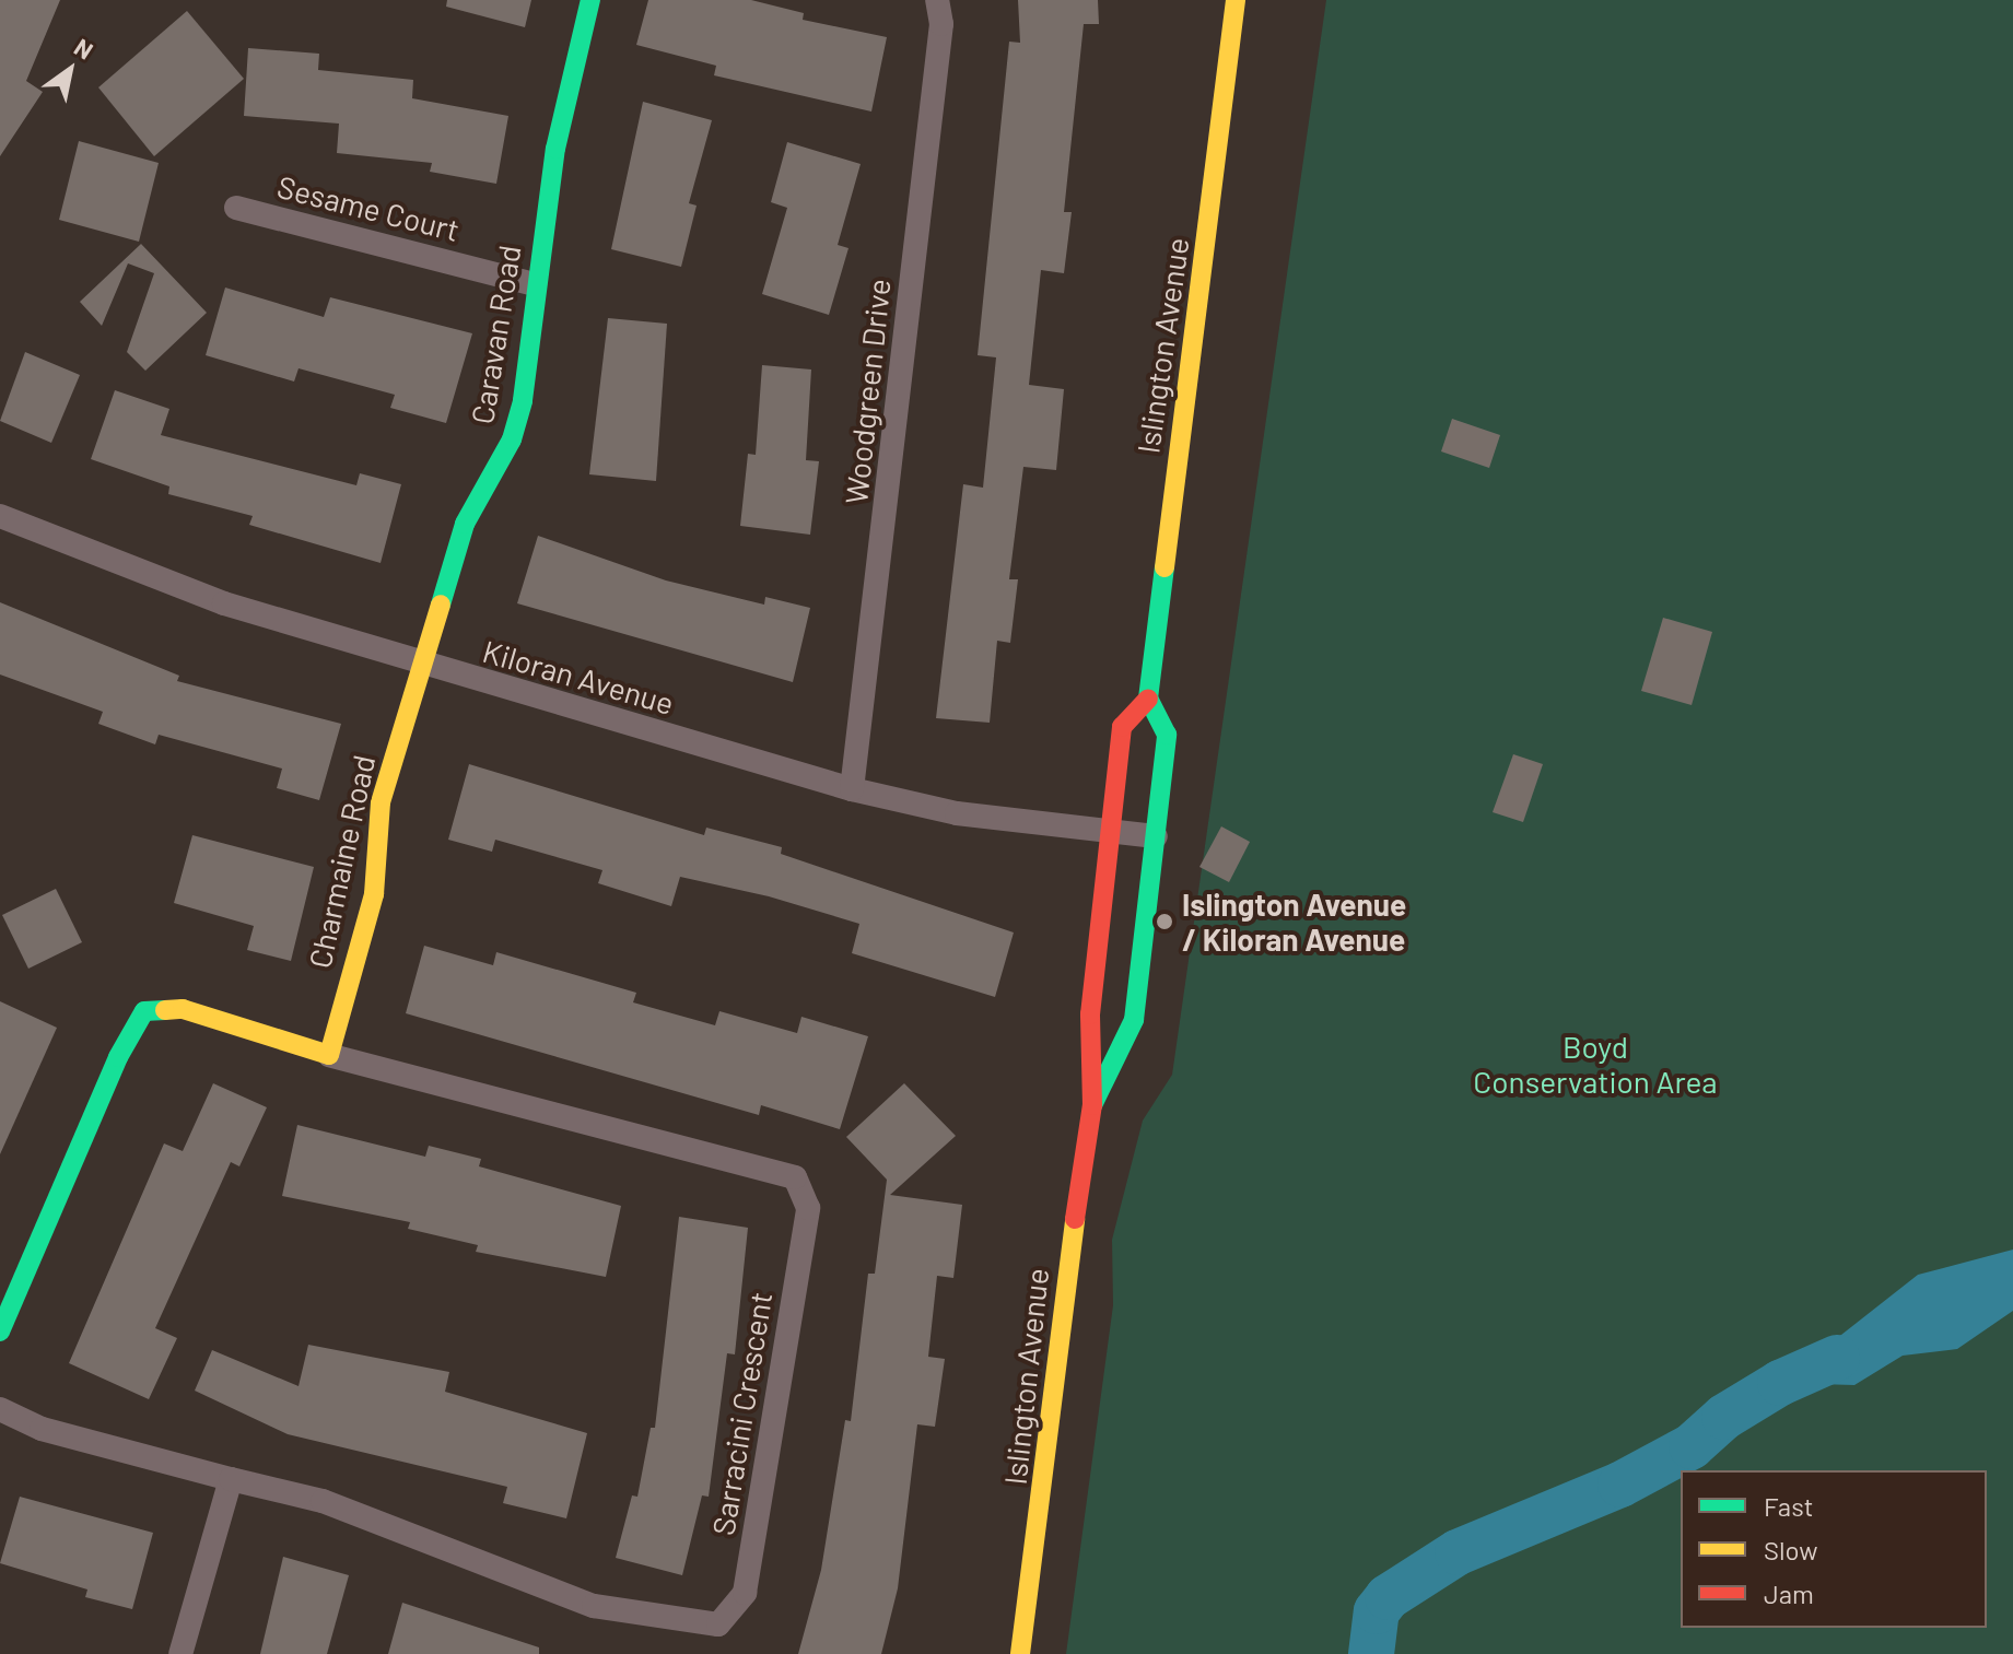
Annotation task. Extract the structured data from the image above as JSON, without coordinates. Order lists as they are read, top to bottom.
{
  "streets": {
    "main road": ["Caravan Road", "Islington Avenue", "Charmaine Road"],
    "street": [
      "Sesame Court",
      "Woodgreen Drive",
      "Kiloran Avenue",
      "Sarracini Crescent"
    ]
  },
  "crossings": [
    ["Sesame Court", "Caravan Road"],
    ["Caravan Road", "Kiloran Avenue"],
    ["Caravan Road", "Charmaine Road"],
    ["Islington Avenue", "Kiloran Avenue"],
    ["Woodgreen Drive", "Kiloran Avenue"],
    ["Kiloran Avenue", "Charmaine Road"],
    ["Charmaine Road", "Sarracini Crescent"]
  ],
  "parks": ["Boyd Conservation Area"],
  "places": ["Islington Avenue / Kiloran Avenue"],
  "legend": ["Fast", "Slow", "Jam"],
  "north": "top right"
}
